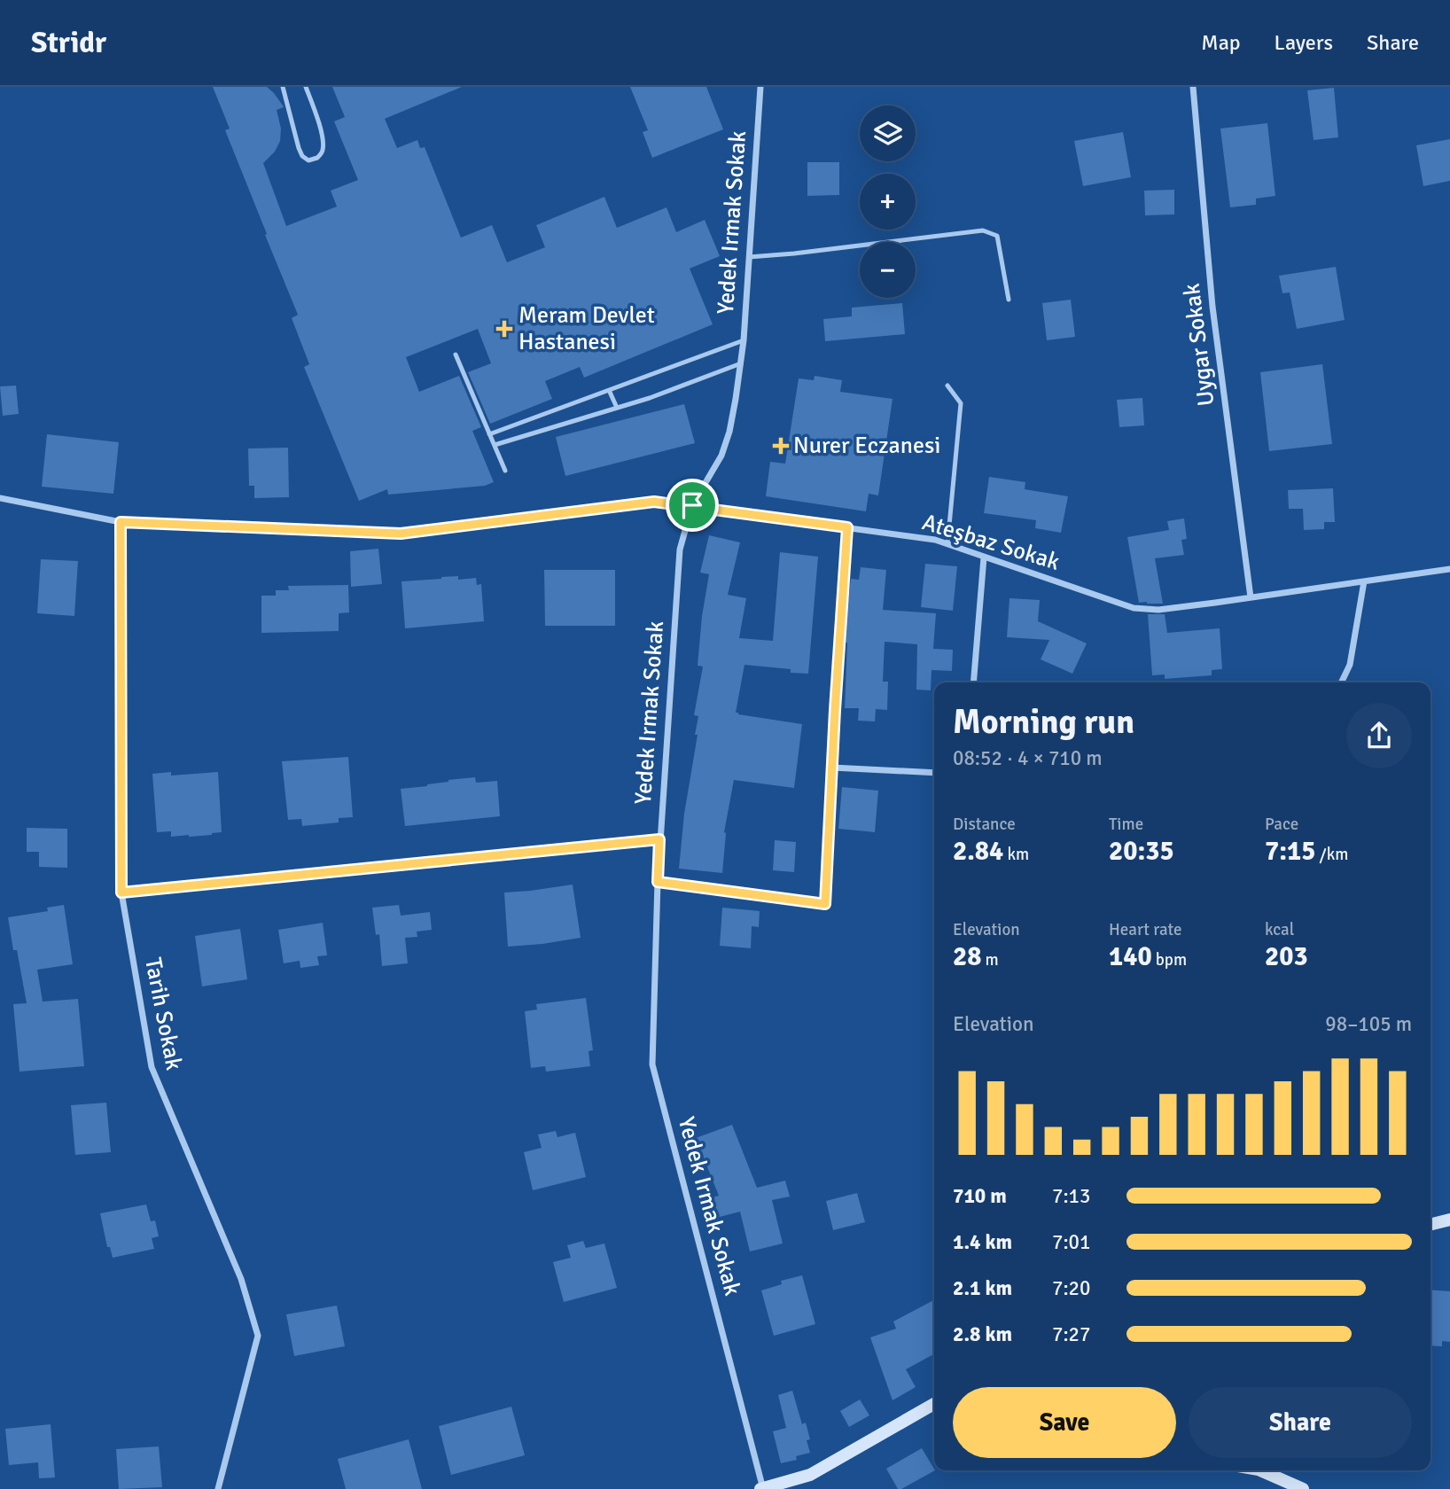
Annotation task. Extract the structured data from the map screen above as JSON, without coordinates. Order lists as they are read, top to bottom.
{
  "streets": {
    "street": [
      "Yedek Irmak Sokak",
      "Uygar Sokak",
      "Ateşbaz Sokak",
      "Tarih Sokak"
    ]
  },
  "crossings": [
    ["Yedek Irmak Sokak", "Ateşbaz Sokak"],
    ["Uygar Sokak", "Ateşbaz Sokak"],
    ["Ateşbaz Sokak", "Tarih Sokak"]
  ],
  "places": {
    "health": ["Meram Devlet Hastanesi", "Nurer Eczanesi"]
  },
  "page": {
    "header": "Stridr",
    "nav": ["Map", "Layers", "Share"],
    "map_buttons": ["+", "−"],
    "heading": ["Morning run", "08:52 · 4 × 710 m"],
    "stats": [
      ["Distance", "2.84 km"],
      ["Time", "20:35"],
      ["Pace", "7:15 /km"],
      ["Elevation", "28 m"],
      ["Heart rate", "140 bpm"],
      ["kcal", "203"]
    ],
    "chart": ["Elevation", "98–105 m"],
    "list": [
      {
        "name": "710 m",
        "note": "7:13"
      },
      {
        "name": "1.4 km",
        "note": "7:01"
      },
      {
        "name": "2.1 km",
        "note": "7:20"
      },
      {
        "name": "2.8 km",
        "note": "7:27"
      }
    ],
    "buttons": ["Save", "Share"]
  }
}
